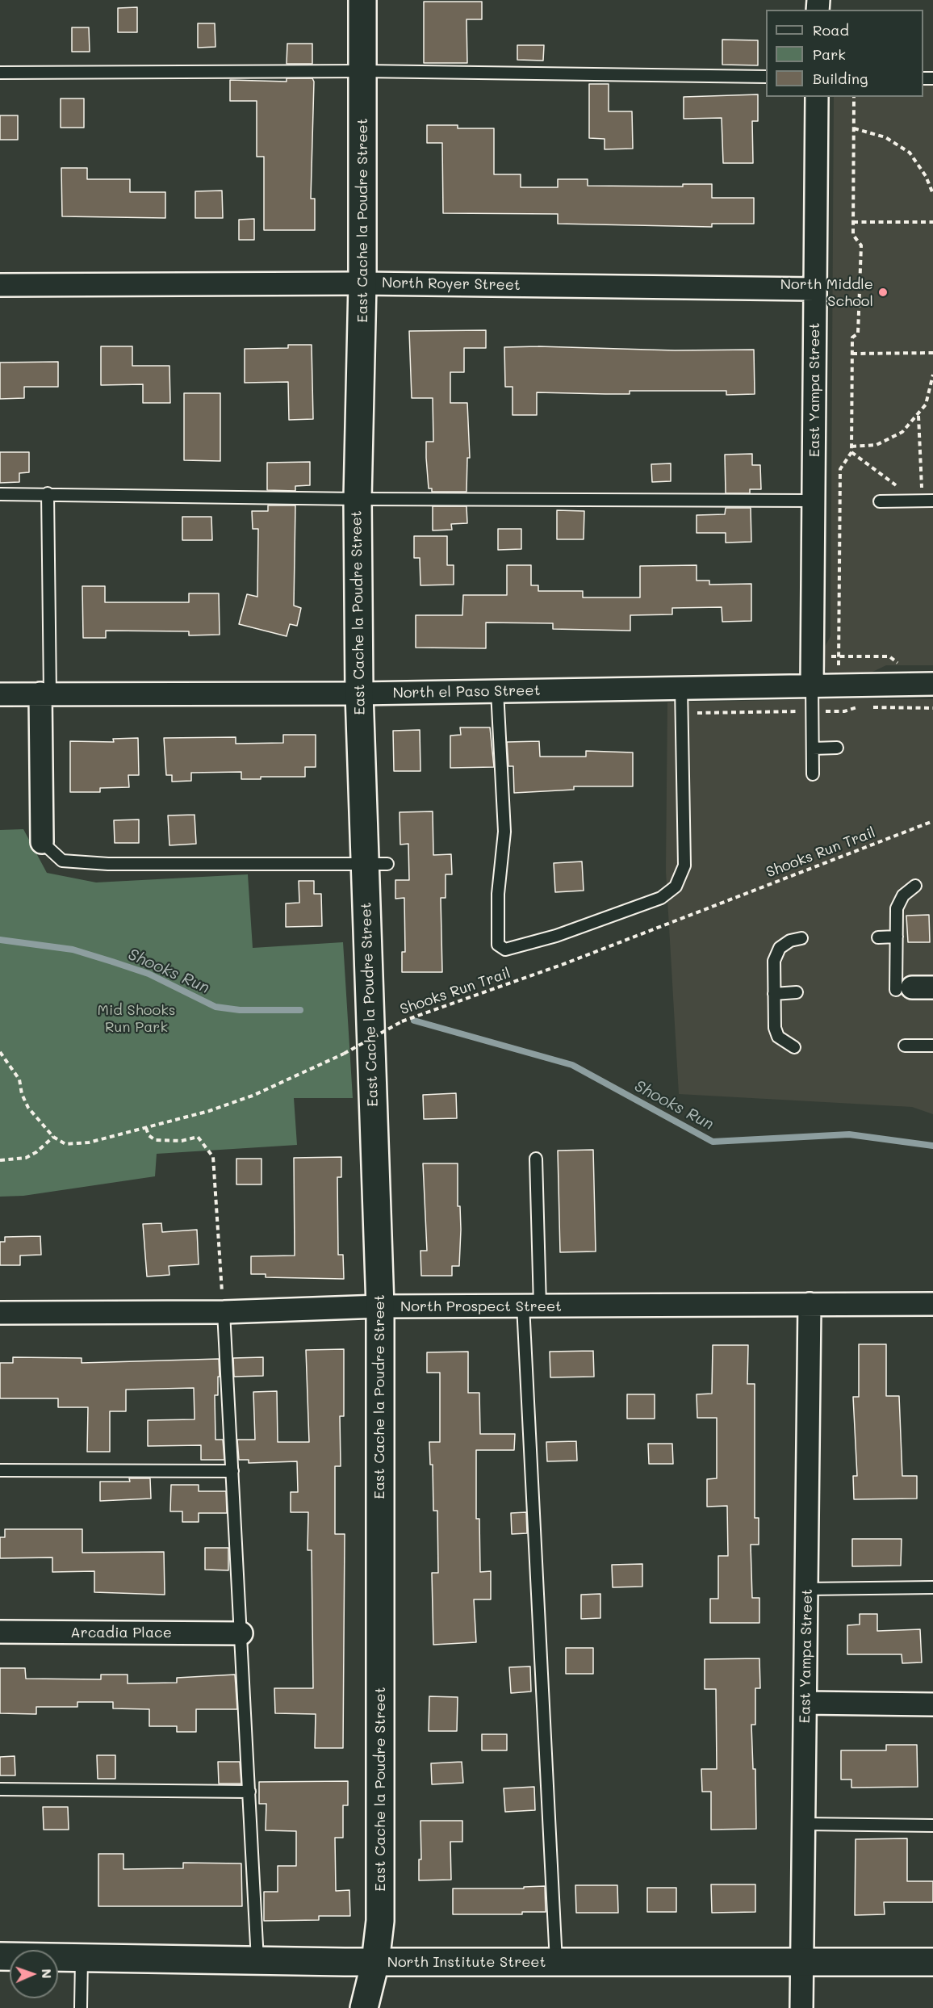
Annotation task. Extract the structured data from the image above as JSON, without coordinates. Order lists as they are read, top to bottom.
{
  "streets": {
    "street": [
      "East Cache la Poudre Street",
      "North Royer Street",
      "East Yampa Street",
      "North el Paso Street",
      "North Prospect Street",
      "Arcadia Place",
      "North Institute Street"
    ],
    "path": ["Shooks Run Trail"]
  },
  "crossings": [
    ["East Cache la Poudre Street", "North Royer Street"],
    ["East Cache la Poudre Street", "North el Paso Street"],
    ["East Cache la Poudre Street", "North Prospect Street"],
    ["East Cache la Poudre Street", "North Institute Street"],
    ["North Royer Street", "East Yampa Street"],
    ["East Yampa Street", "North el Paso Street"],
    ["East Yampa Street", "North Prospect Street"],
    ["East Yampa Street", "North Institute Street"]
  ],
  "water": ["Shooks Run"],
  "parks": ["Mid Shooks Run Park"],
  "places": ["North Middle School"],
  "legend": ["Road", "Park", "Building"],
  "north": "right"
}
